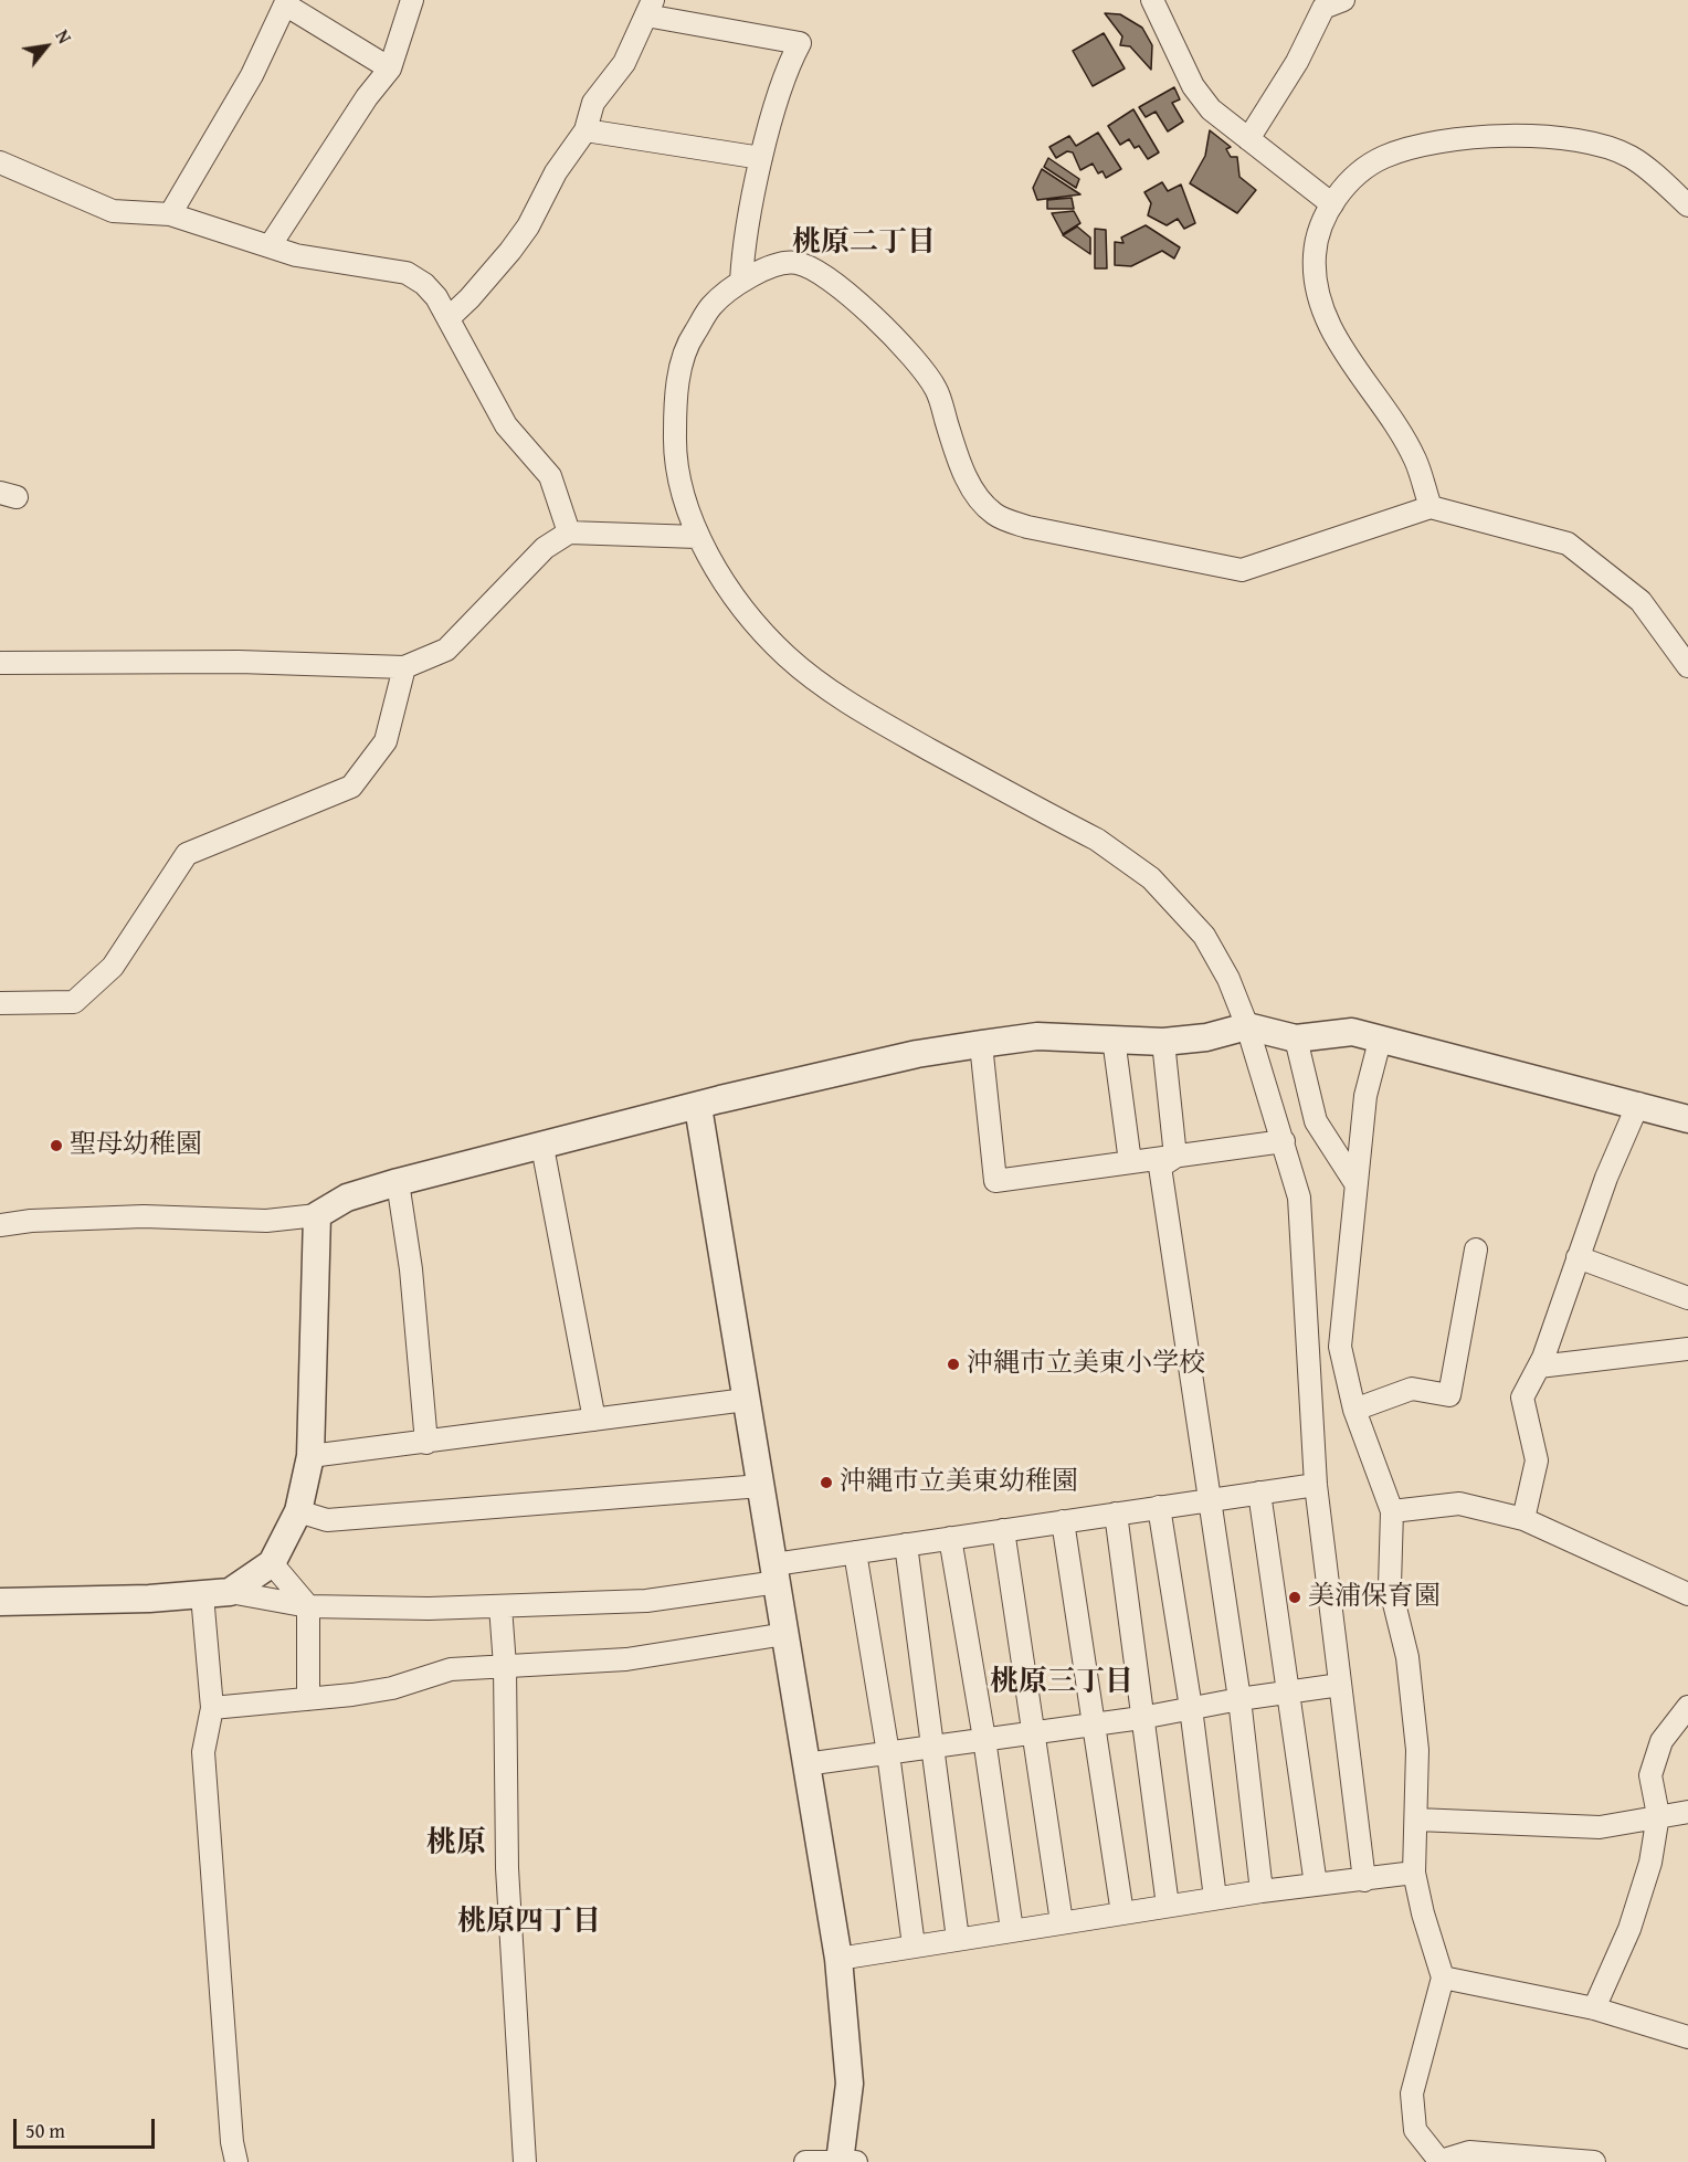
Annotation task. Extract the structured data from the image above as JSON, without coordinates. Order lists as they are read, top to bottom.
{
  "districts": [
    "桃原二丁目",
    "桃原三丁目",
    "桃原",
    "桃原四丁目"
  ],
  "places": [
    "聖母幼稚園",
    "沖縄市立美東小学校",
    "沖縄市立美東幼稚園",
    "美浦保育園"
  ],
  "scale_bar": "50 m",
  "north": "top right"
}
